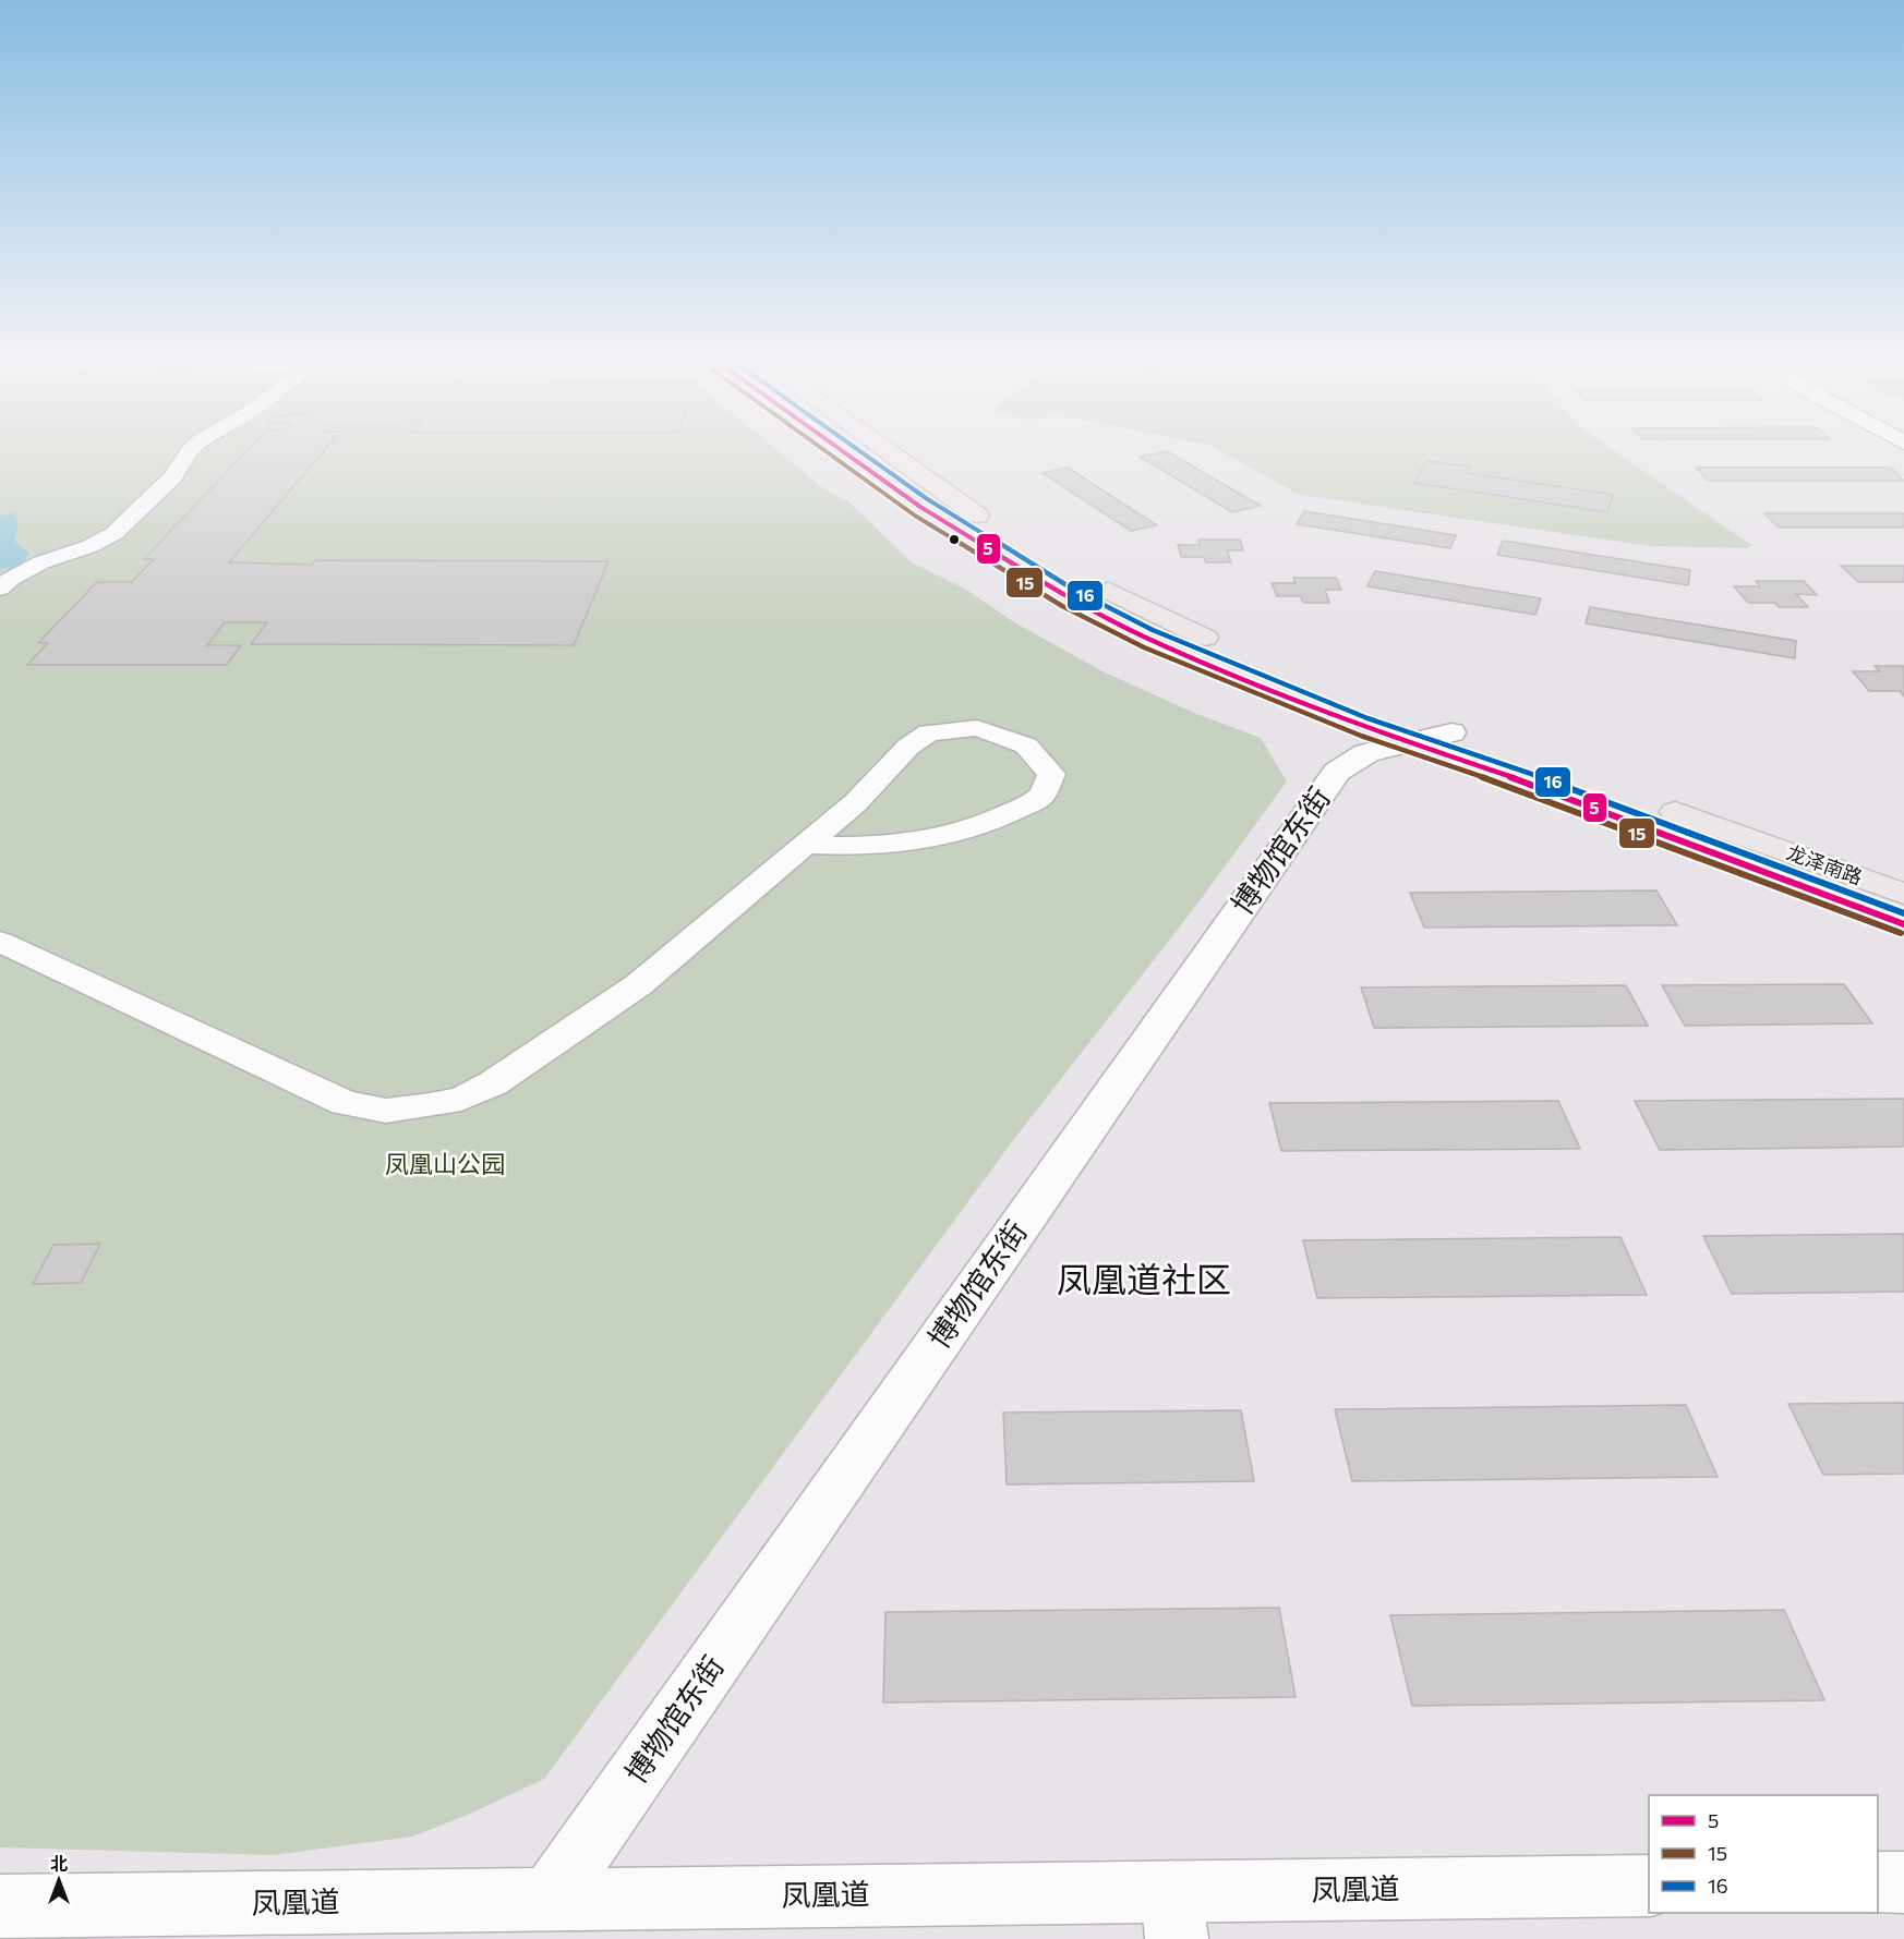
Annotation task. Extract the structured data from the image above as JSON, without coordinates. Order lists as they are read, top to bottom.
{
  "streets": {
    "main road": ["龙泽南路"],
    "street": ["博物馆东街", "凤凰道"]
  },
  "crossings": [
    ["博物馆东街", "龙泽南路"],
    ["博物馆东街", "凤凰道"]
  ],
  "districts": ["凤凰道社区"],
  "parks": ["凤凰山公园"],
  "lines": ["transit line 5", "transit line 15", "transit line 16"],
  "legend": ["5", "15", "16"],
  "north": "top"
}
